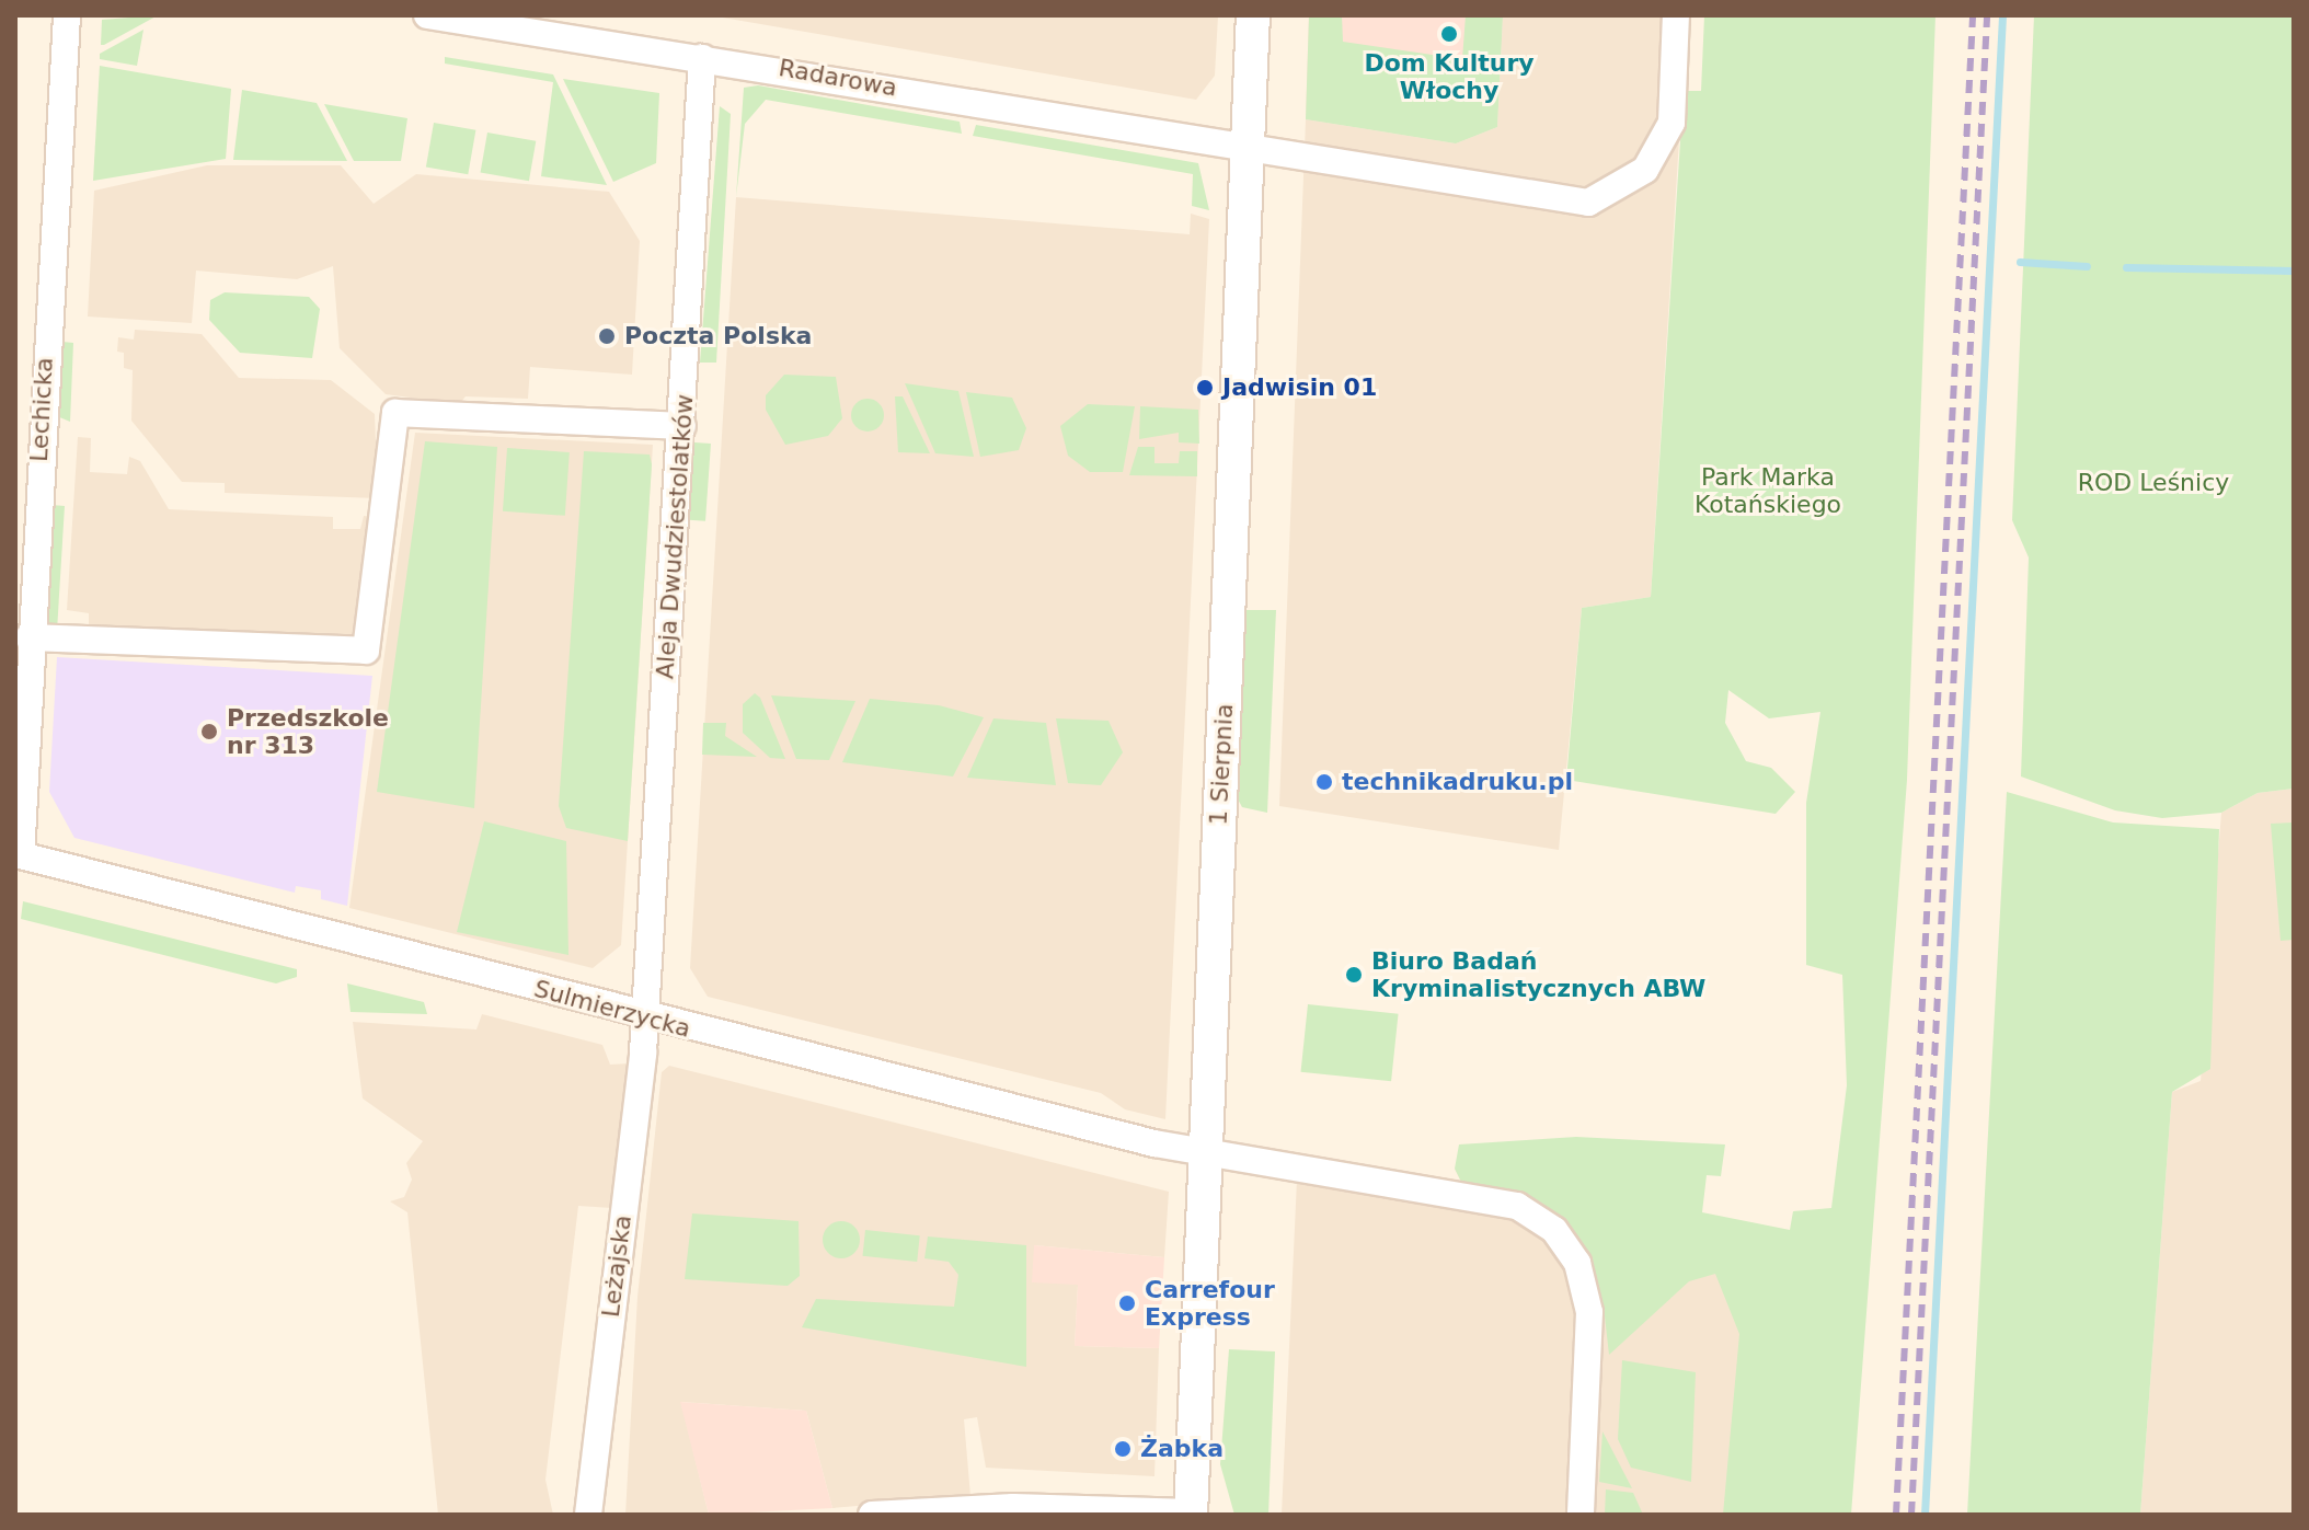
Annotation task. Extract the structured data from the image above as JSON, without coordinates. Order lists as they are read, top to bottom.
{
  "streets": {
    "street": [
      "Radarowa",
      "Lechicka",
      "Aleja Dwudziestolatków",
      "1 Sierpnia",
      "Sulmierzycka",
      "Leżajska"
    ]
  },
  "crossings": [
    ["Radarowa", "Aleja Dwudziestolatków"],
    ["Radarowa", "1 Sierpnia"],
    ["Lechicka", "Sulmierzycka"],
    ["Aleja Dwudziestolatków", "Sulmierzycka"],
    ["Aleja Dwudziestolatków", "Leżajska"],
    ["1 Sierpnia", "Sulmierzycka"],
    ["Sulmierzycka", "Leżajska"]
  ],
  "parks": ["Park Marka Kotańskiego", "ROD Leśnicy"],
  "places": [
    "Dom Kultury Włochy",
    "Poczta Polska",
    "Jadwisin 01",
    "Przedszkole nr 313",
    "technikadruku.pl",
    "Biuro Badań Kryminalistycznych ABW",
    "Carrefour Express",
    "Żabka"
  ]
}
